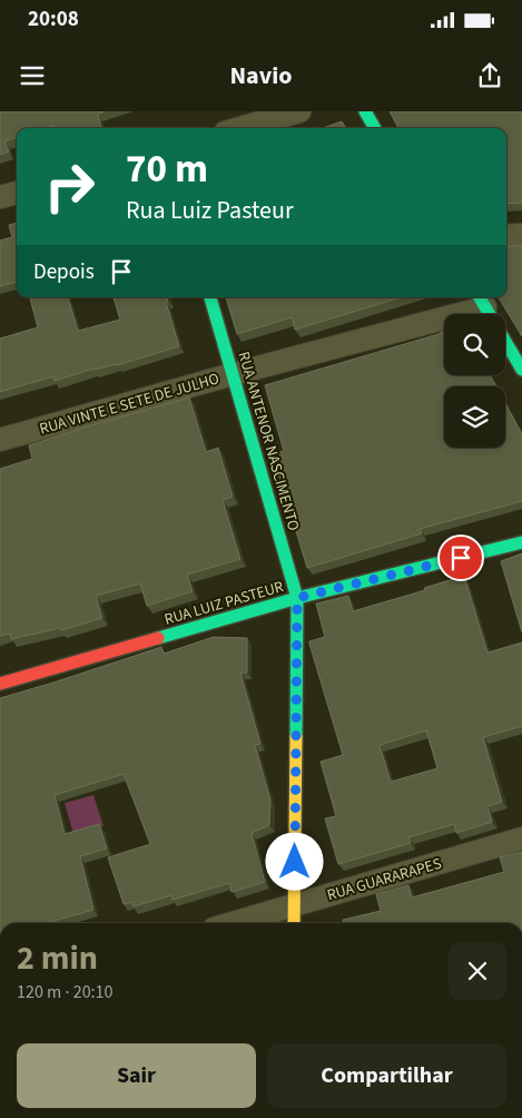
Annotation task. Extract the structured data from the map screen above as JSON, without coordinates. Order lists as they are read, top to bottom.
{
  "streets": {
    "street": [
      "RUA VINTE E SETE DE JULHO",
      "RUA ANTENOR NASCIMENTO",
      "RUA LUIZ PASTEUR",
      "RUA GUARARAPES"
    ]
  },
  "crossings": [
    ["RUA VINTE E SETE DE JULHO", "RUA ANTENOR NASCIMENTO"],
    ["RUA ANTENOR NASCIMENTO", "RUA LUIZ PASTEUR"],
    ["RUA ANTENOR NASCIMENTO", "RUA GUARARAPES"]
  ],
  "page": {
    "status": "20:08",
    "header": "Navio",
    "turn": ["70 m", "Rua Luiz Pasteur"],
    "then": "Depois",
    "heading": ["2 min", "120 m · 20:10"],
    "buttons": ["Sair", "Compartilhar"]
  }
}
